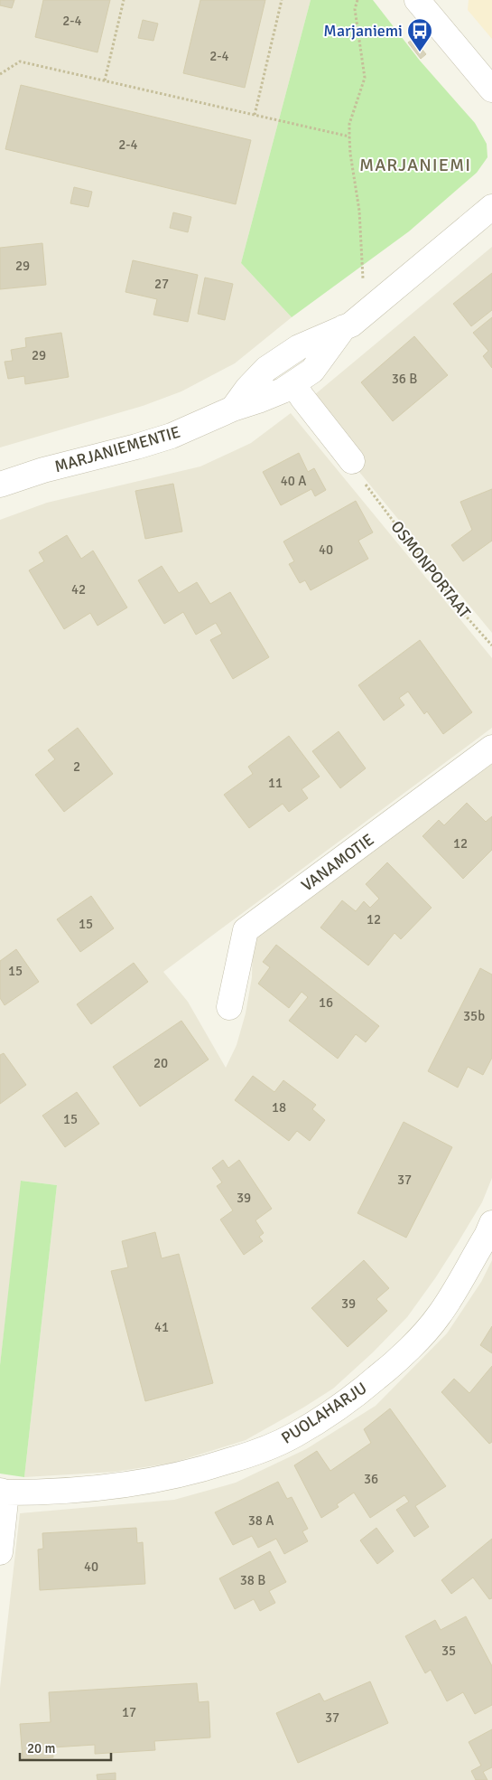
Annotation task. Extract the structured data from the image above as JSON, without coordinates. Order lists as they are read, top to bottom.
{
  "streets": {
    "street": ["MARJANIEMENTIE", "VANAMOTIE", "PUOLAHARJU"],
    "path": ["OSMONPORTAAT"]
  },
  "districts": ["MARJANIEMI"],
  "places": {
    "bus stop": ["Marjaniemi"]
  },
  "house_numbers": [
    "2-4",
    "2-4",
    "2-4",
    "29",
    "27",
    "29",
    "36 B",
    "40 A",
    "40",
    "42",
    "2",
    "11",
    "12",
    "12",
    "15",
    "15",
    "16",
    "35b",
    "20",
    "18",
    "15",
    "37",
    "39",
    "39",
    "41",
    "36",
    "38 A",
    "40",
    "38 B",
    "35",
    "17",
    "37"
  ],
  "scale_bar": "20 m"
}
